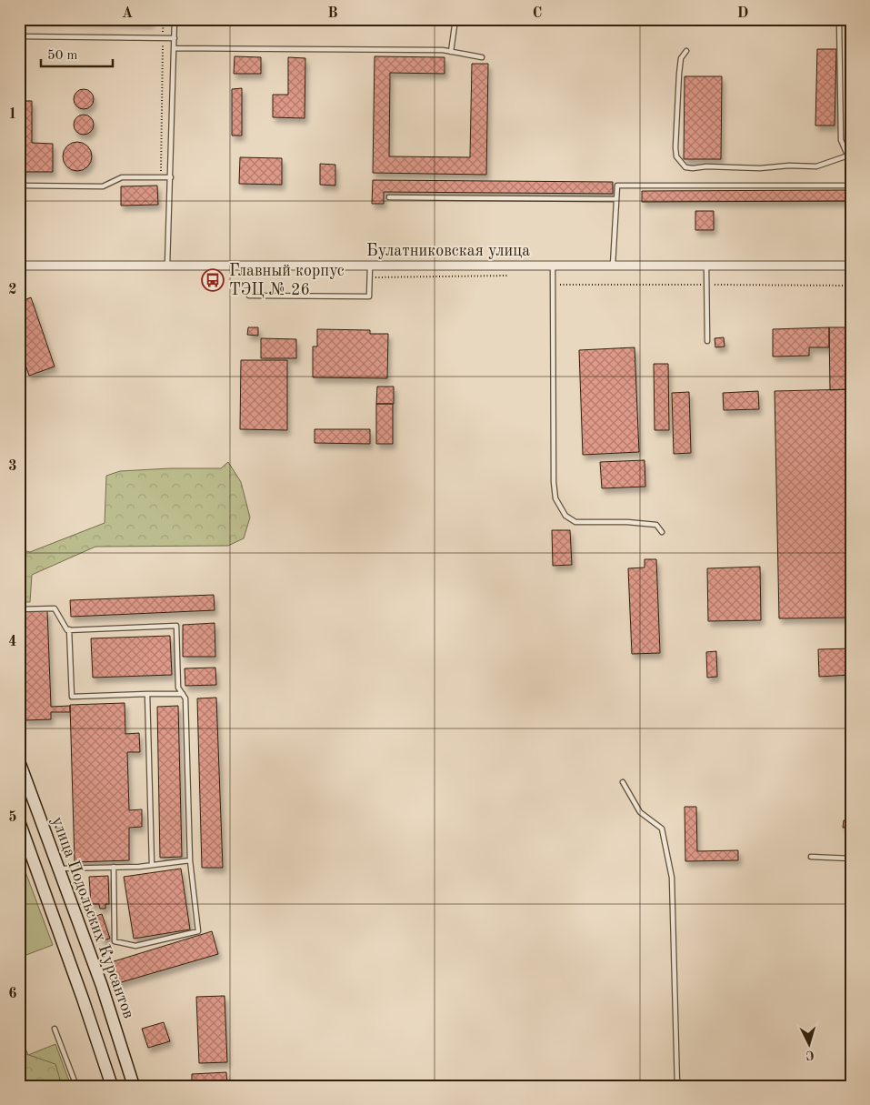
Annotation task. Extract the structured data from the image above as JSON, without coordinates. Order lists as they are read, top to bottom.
{
  "streets": {
    "main road": ["улица Подольских Курсантов"],
    "street": ["Булатниковская улица"]
  },
  "places": {
    "bus stop": ["Главный корпус ТЭЦ № 26"]
  },
  "scale_bar": "50 m",
  "north": "bottom",
  "grid": {
    "columns": [
      "A",
      "B",
      "C",
      "D"
    ],
    "rows": [
      "1",
      "2",
      "3",
      "4",
      "5",
      "6"
    ]
  }
}
